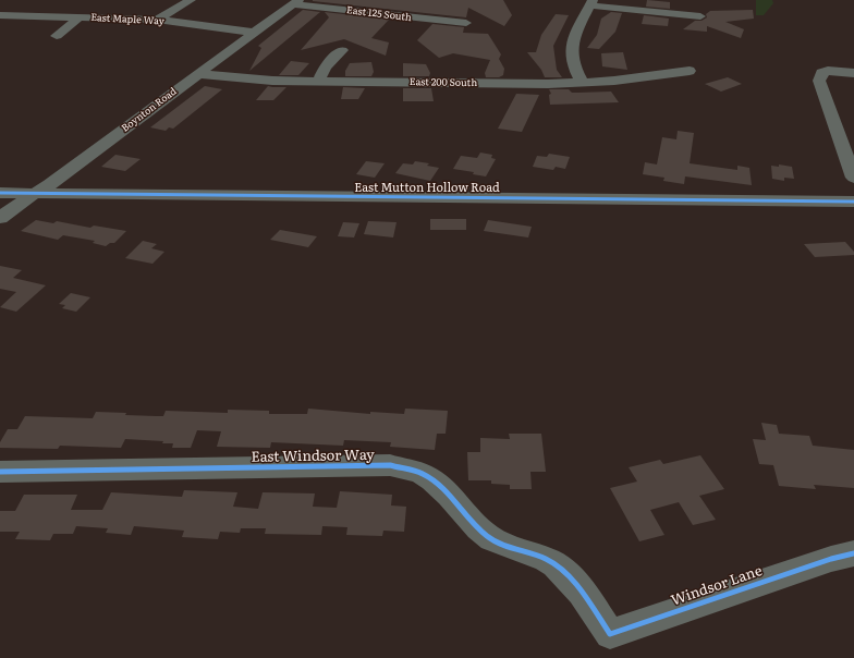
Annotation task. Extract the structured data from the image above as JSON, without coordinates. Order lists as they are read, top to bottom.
{
  "streets": {
    "street": [
      "East 125 South",
      "East Maple Way",
      "East 200 South",
      "Boynton Road",
      "East Mutton Hollow Road",
      "East Windsor Way",
      "Windsor Lane"
    ]
  },
  "crossings": [
    ["East 125 South", "Boynton Road"],
    ["East Maple Way", "Boynton Road"],
    ["East 200 South", "Boynton Road"],
    ["Boynton Road", "East Mutton Hollow Road"],
    ["East Windsor Way", "Windsor Lane"]
  ]
}
